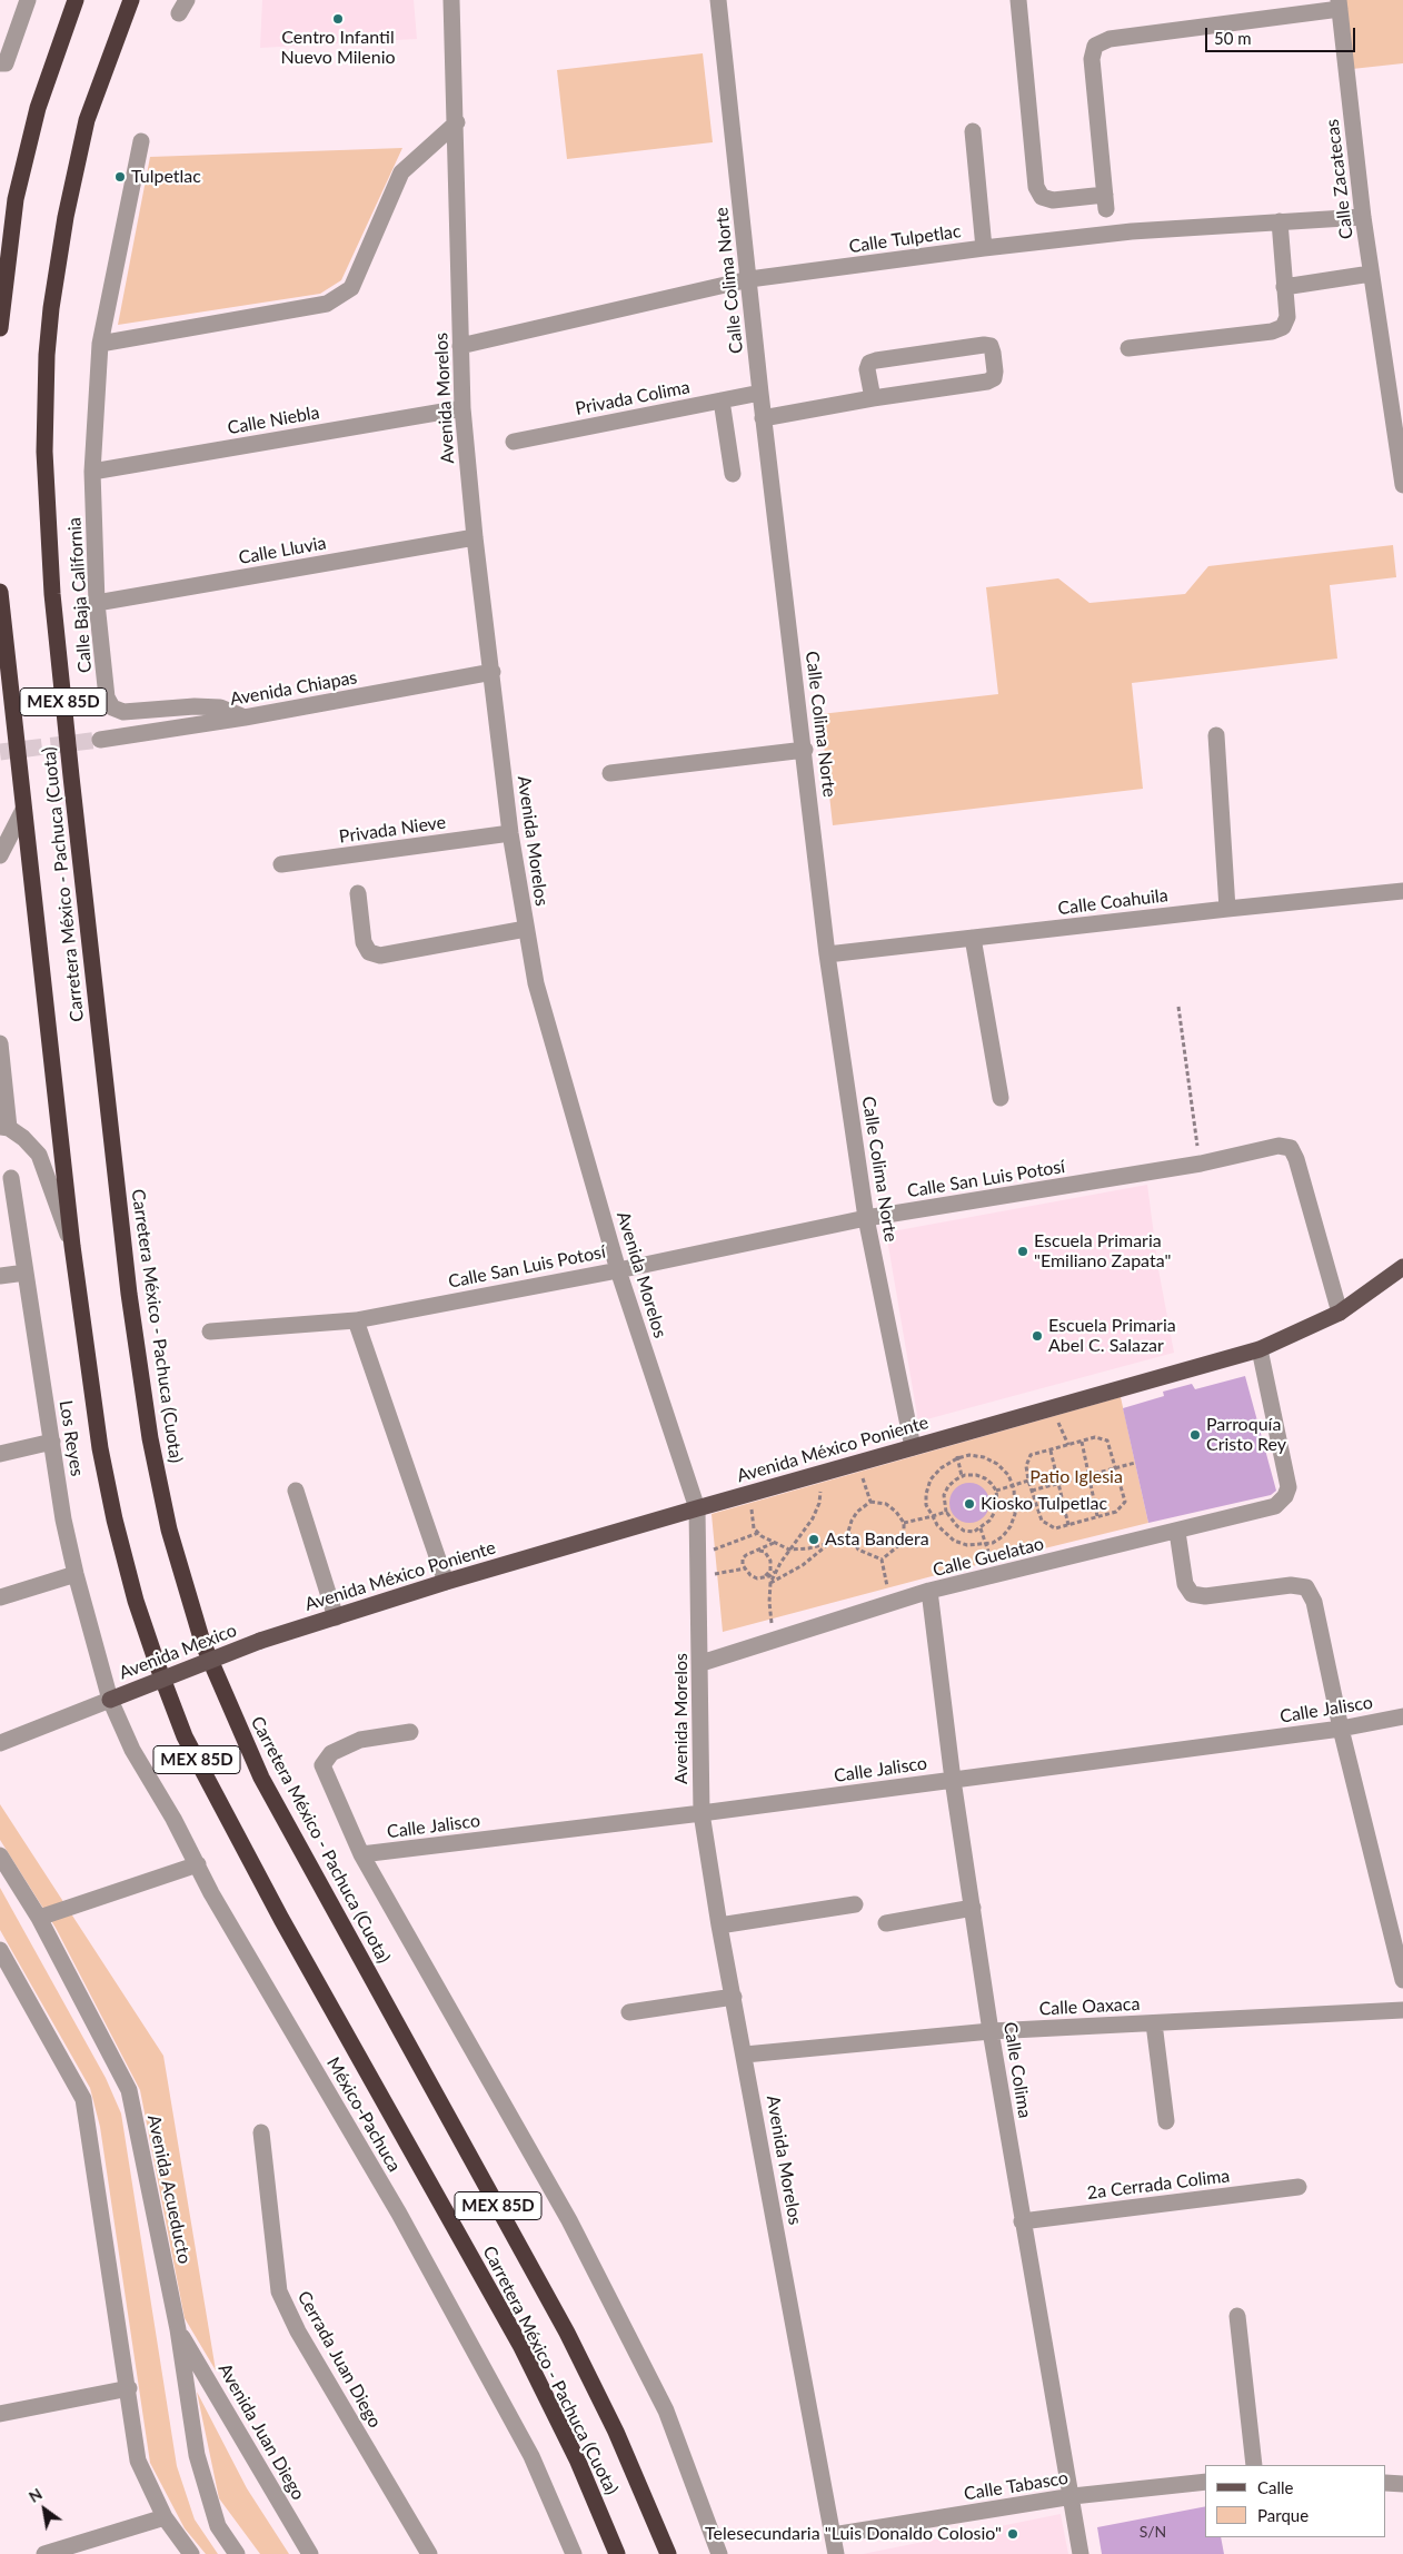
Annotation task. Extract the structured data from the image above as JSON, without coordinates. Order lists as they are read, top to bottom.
{
  "streets": {
    "highway": ["MEX 85D", "Carretera México - Pachuca (Cuota)"],
    "main road": ["Avenida México Poniente", "Avenida Mexico"],
    "street": [
      "Calle Zacatecas",
      "Calle Tulpetlac",
      "Calle Colima Norte",
      "Avenida Morelos",
      "Privada Colima",
      "Calle Niebla",
      "Calle Lluvia",
      "Calle Baja California",
      "Avenida Chiapas",
      "Privada Nieve",
      "Calle Coahuila",
      "Calle San Luis Potosí",
      "Los Reyes",
      "Calle Guelatao",
      "Calle Jalisco",
      "Calle Oaxaca",
      "Calle Colima",
      "México-Pachuca",
      "2a Cerrada Colima",
      "Avenida Acueducto",
      "Cerrada Juan Diego",
      "Avenida Juan Diego",
      "Calle Tabasco"
    ]
  },
  "crossings": [
    ["Calle Zacatecas", "Calle Tulpetlac"],
    ["Calle Tulpetlac", "Calle Colima Norte"],
    ["Calle Tulpetlac", "Avenida Morelos"],
    ["Calle Colima Norte", "Privada Colima"],
    ["Calle Colima Norte", "Calle Coahuila"],
    ["Calle Colima Norte", "Calle San Luis Potosí"],
    ["Calle Colima Norte", "Avenida México Poniente"],
    ["Avenida Morelos", "Calle Niebla"],
    ["Avenida Morelos", "Calle Lluvia"],
    ["Avenida Morelos", "Avenida Chiapas"],
    ["Avenida Morelos", "Privada Nieve"],
    ["Avenida Morelos", "Calle San Luis Potosí"],
    ["Avenida Morelos", "Avenida México Poniente"],
    ["Avenida Morelos", "Calle Guelatao"],
    ["Avenida Morelos", "Calle Jalisco"],
    ["Avenida Morelos", "Calle Oaxaca"],
    ["Avenida Morelos", "Calle Tabasco"],
    ["Calle Niebla", "Calle Baja California"],
    ["Calle Lluvia", "Calle Baja California"],
    ["Calle Baja California", "Avenida Chiapas"],
    ["Calle San Luis Potosí", "Avenida México Poniente"],
    ["Los Reyes", "Avenida Mexico"],
    ["Los Reyes", "México-Pachuca"],
    ["Avenida México Poniente", "Calle Guelatao"],
    ["Avenida México Poniente", "Avenida Mexico"],
    ["Calle Guelatao", "Calle Colima"],
    ["Avenida Mexico", "México-Pachuca"],
    ["Calle Jalisco", "Calle Colima"],
    ["Calle Oaxaca", "Calle Colima"],
    ["Calle Colima", "2a Cerrada Colima"],
    ["Calle Colima", "Calle Tabasco"],
    ["Avenida Acueducto", "Avenida Juan Diego"]
  ],
  "parks": ["Patio Iglesia"],
  "places": [
    "Centro Infantil Nuevo Milenio",
    "Tulpetlac",
    "Escuela Primaria \"Emiliano Zapata\"",
    "Escuela Primaria Abel C. Salazar",
    "Parroquía Cristo Rey",
    "Kiosko Tulpetlac",
    "Asta Bandera",
    "Telesecundaria \"Luis Donaldo Colosio\""
  ],
  "house_numbers": ["S/N"],
  "legend": ["Calle", "Parque"],
  "scale_bar": "50 m",
  "north": "top left"
}
